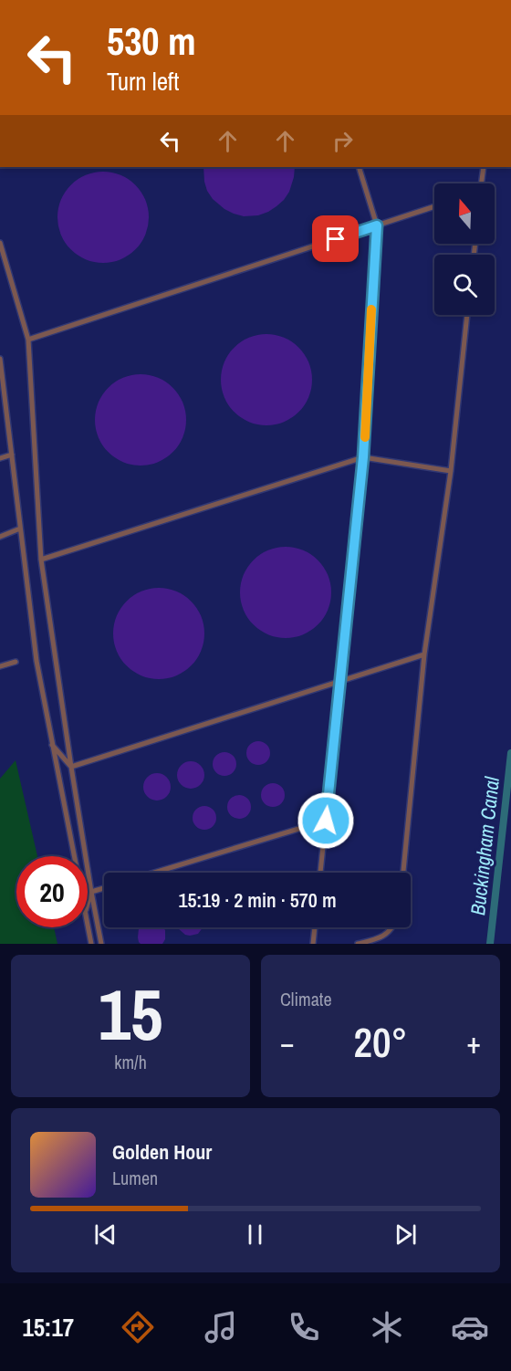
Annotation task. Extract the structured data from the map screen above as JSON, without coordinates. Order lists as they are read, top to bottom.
{
  "water": ["Buckingham Canal"],
  "north": "top",
  "page": {
    "turn": ["530 m", "Turn left"],
    "limit": "20",
    "trip": "15:19 · 2 min · 570 m",
    "tile": [
      ["15", "km/h"],
      "Climate"
    ],
    "heat": ["−", "20°", "+"],
    "song": ["Golden Hour", "Lumen"],
    "tabs": "15:17"
  }
}
